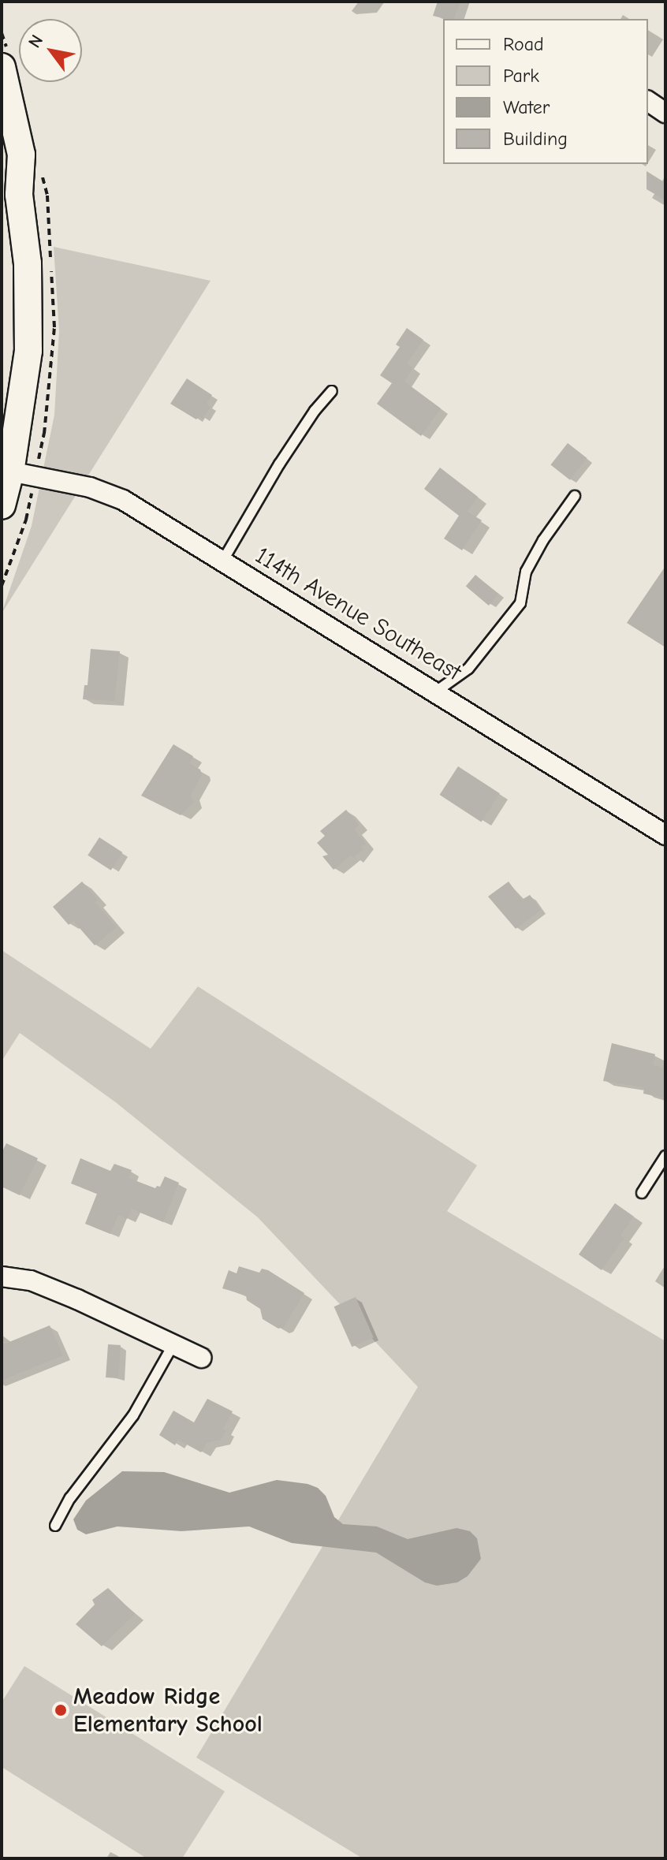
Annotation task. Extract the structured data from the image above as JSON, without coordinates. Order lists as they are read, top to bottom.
{
  "streets": {
    "street": ["114th Avenue Southeast"]
  },
  "places": ["Meadow Ridge Elementary School"],
  "legend": [
    "Road",
    "Park",
    "Water",
    "Building"
  ],
  "north": "top left"
}
